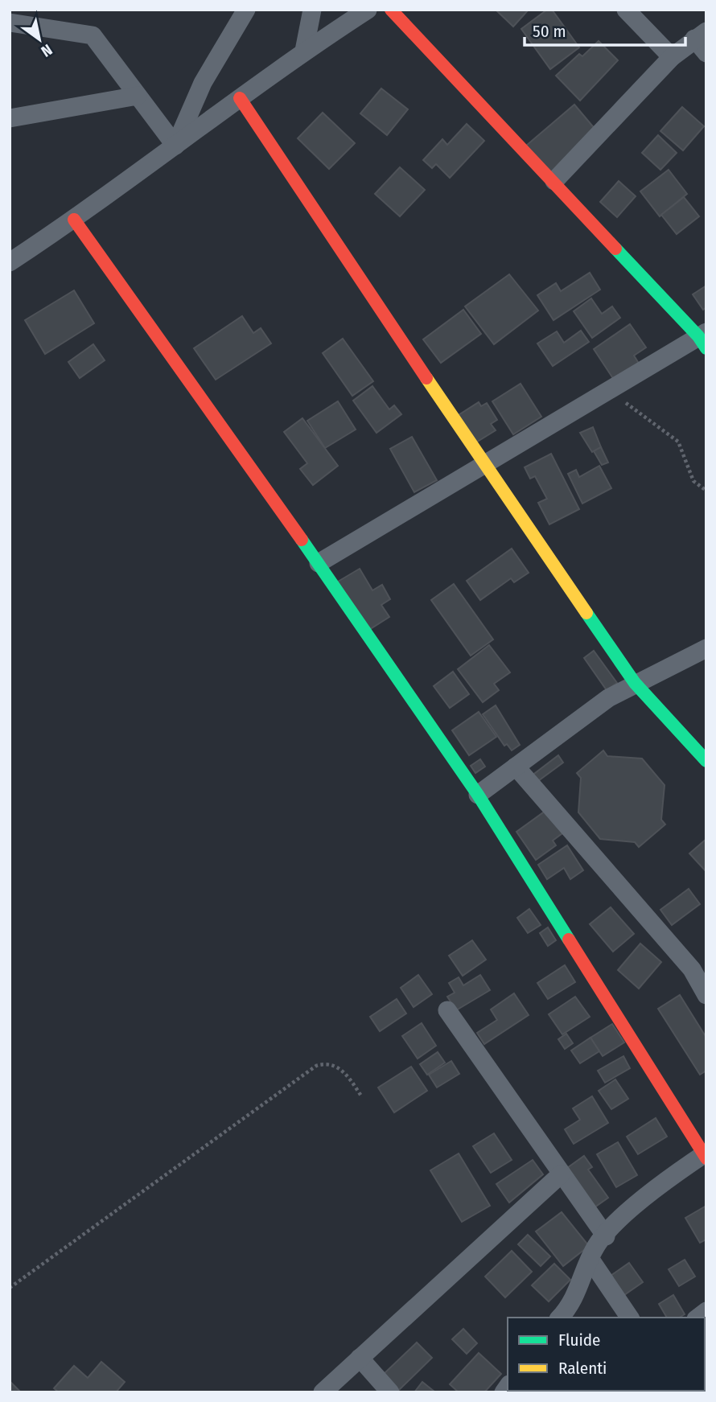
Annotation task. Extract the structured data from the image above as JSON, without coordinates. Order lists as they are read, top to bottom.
{
  "legend": ["Fluide", "Ralenti"],
  "scale_bar": "50 m",
  "north": "bottom right"
}
